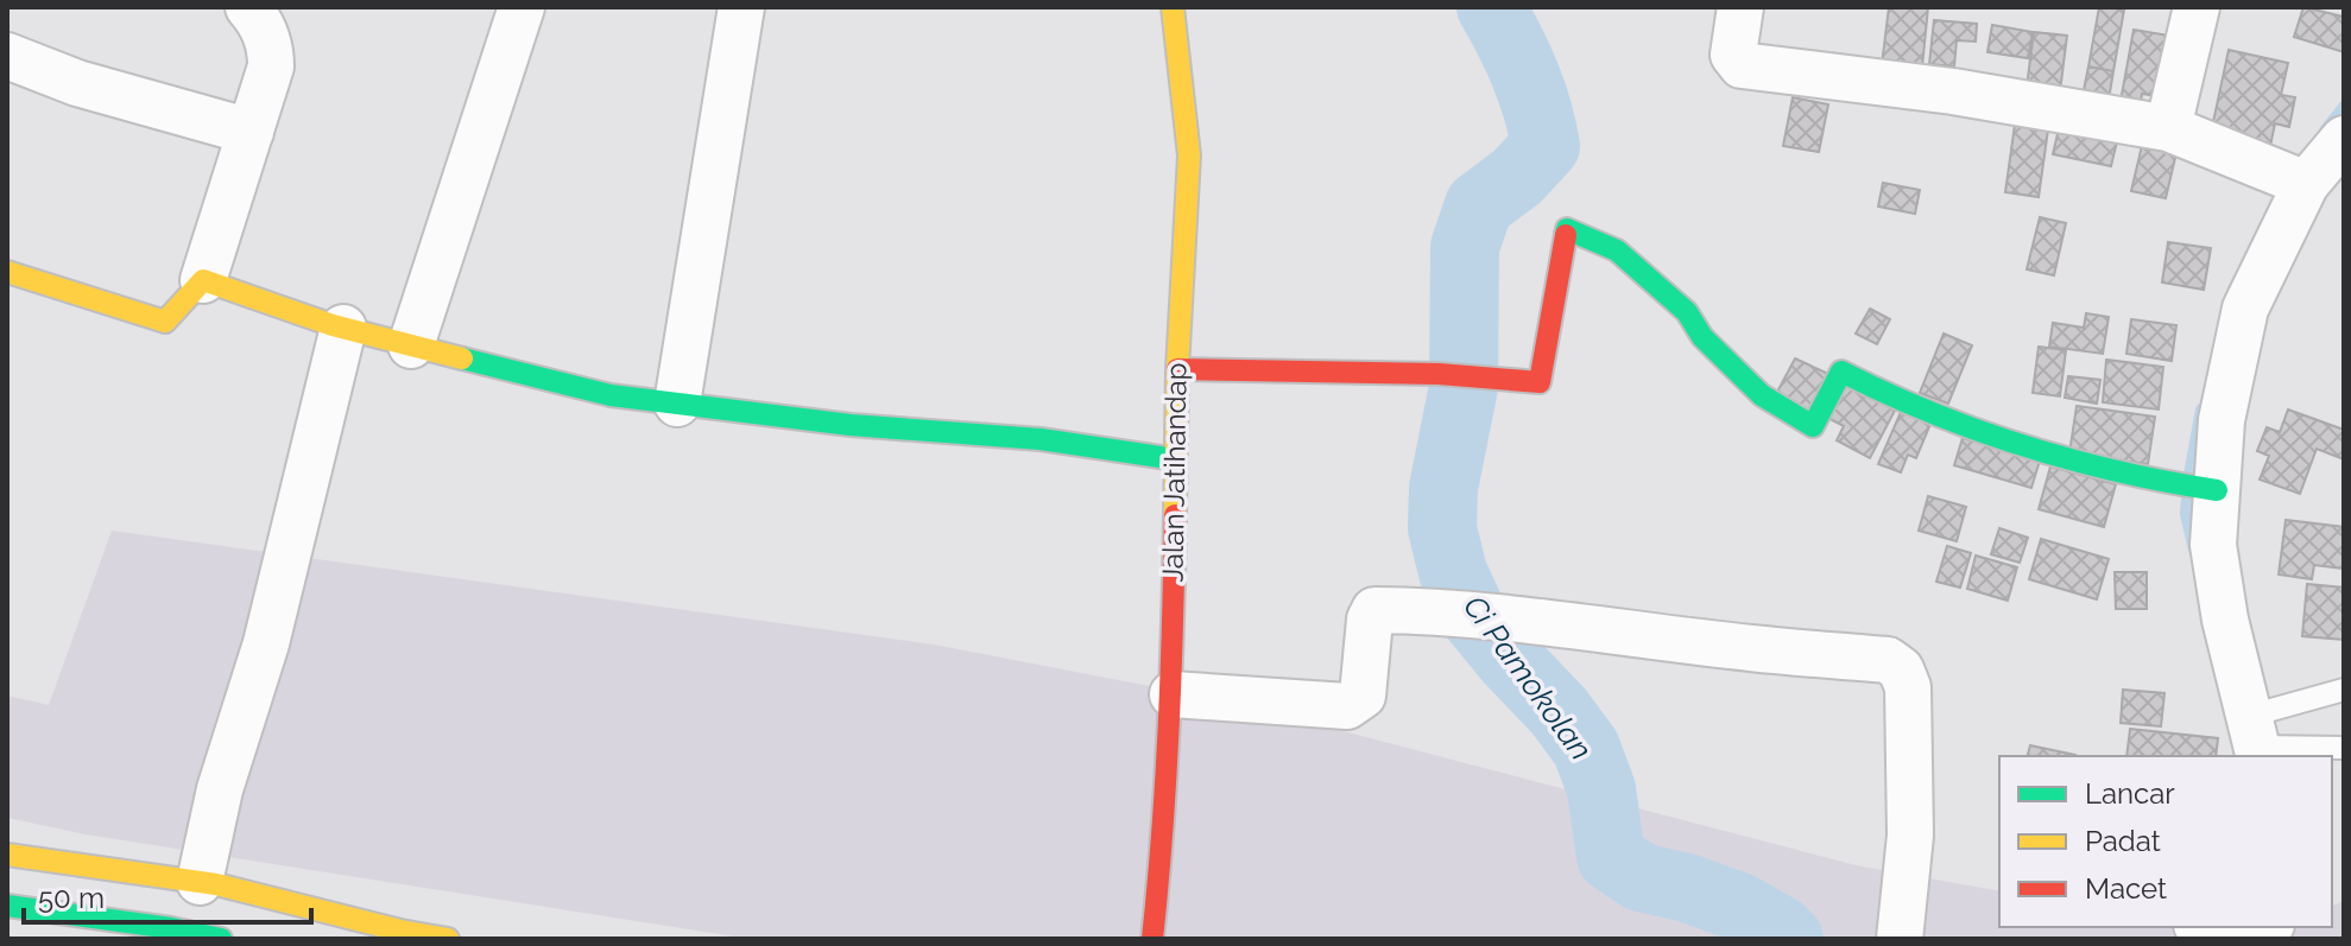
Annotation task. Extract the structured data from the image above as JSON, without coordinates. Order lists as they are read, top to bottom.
{
  "streets": {
    "main road": ["Jalan Jatihandap"]
  },
  "water": ["Ci Pamokolan"],
  "legend": ["Lancar", "Padat", "Macet"],
  "scale_bar": "50 m"
}
